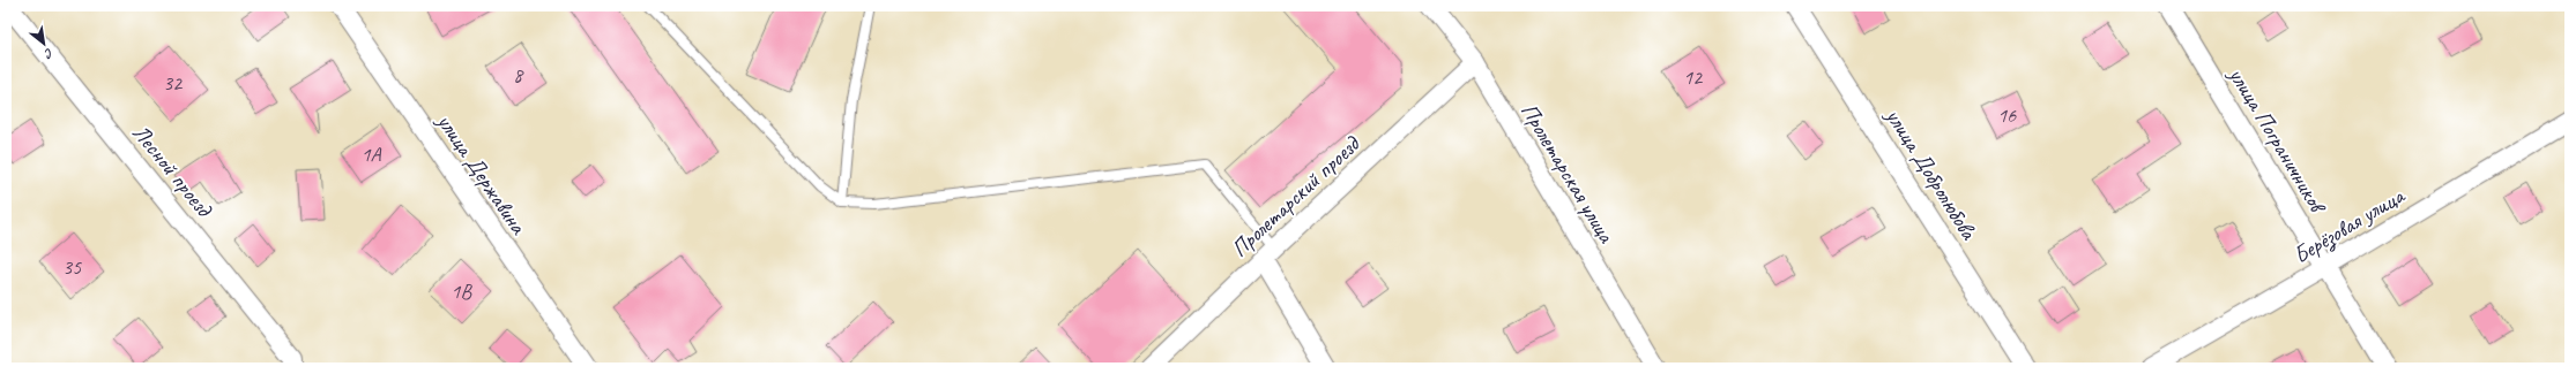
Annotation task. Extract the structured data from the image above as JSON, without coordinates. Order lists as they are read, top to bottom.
{
  "streets": {
    "street": [
      "улица Пограничников",
      "Лесной проезд",
      "Пролетарская улица",
      "улица Державина",
      "улица Добролюбова",
      "Пролетарский проезд",
      "Берёзовая улица"
    ]
  },
  "crossings": [
    ["улица Пограничников", "Берёзовая улица"],
    ["Пролетарская улица", "Пролетарский проезд"]
  ],
  "house_numbers": [
    "8",
    "12",
    "32",
    "16",
    "1А",
    "35",
    "1В"
  ],
  "north": "bottom right"
}
